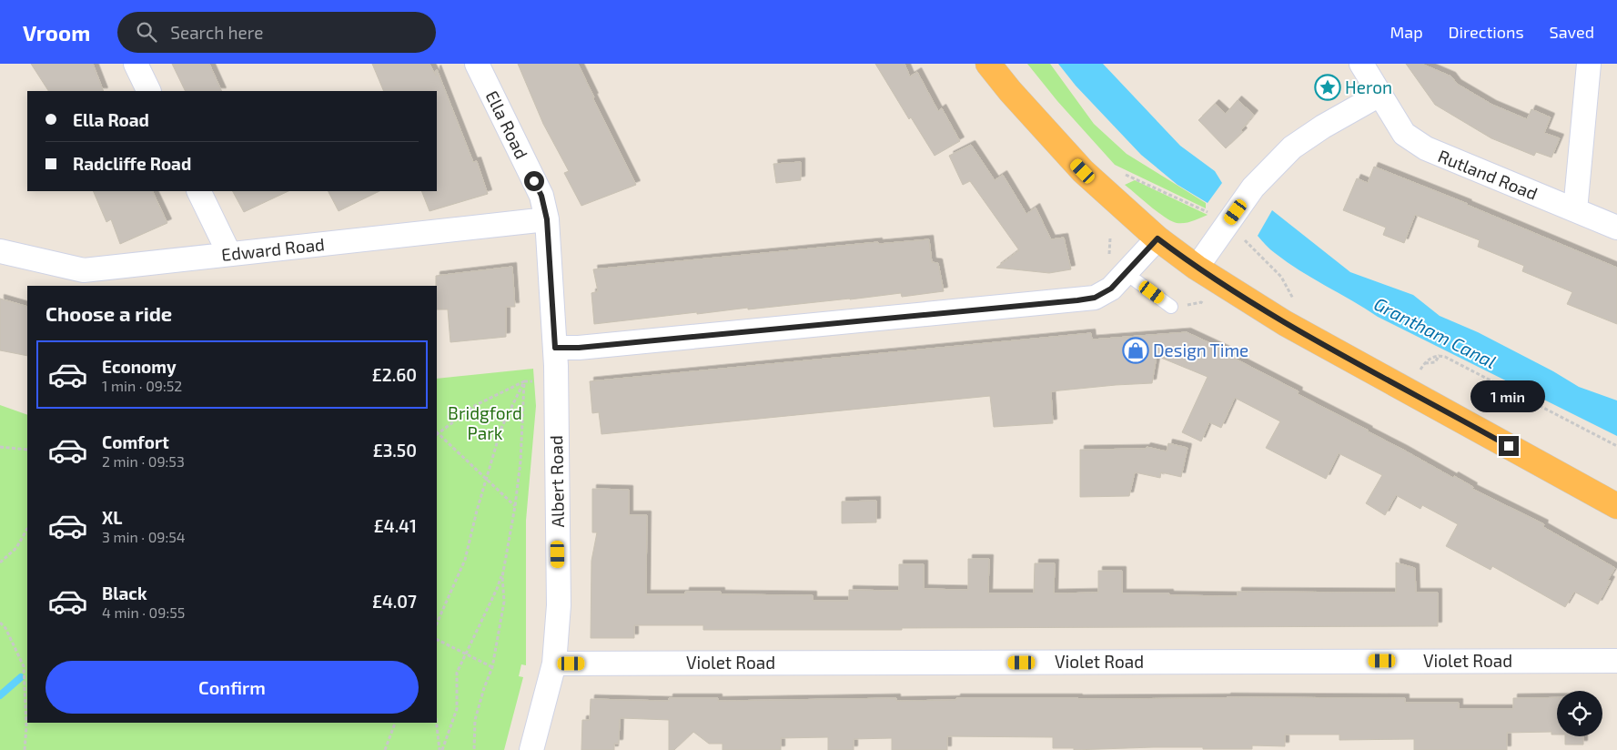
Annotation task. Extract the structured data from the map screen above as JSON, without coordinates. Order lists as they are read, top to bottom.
{
  "streets": {
    "street": [
      "Ella Road",
      "Rutland Road",
      "Edward Road",
      "Albert Road",
      "Violet Road"
    ]
  },
  "crossings": [
    ["Ella Road", "Edward Road"],
    ["Ella Road", "Albert Road"],
    ["Albert Road", "Violet Road"]
  ],
  "water": ["Grantham Canal"],
  "parks": ["Bridgford Park"],
  "places": {
    "place": ["Heron"],
    "shop": ["Design Time"]
  },
  "page": {
    "header": "Vroom",
    "search": "Search here",
    "nav": ["Map", "Directions", "Saved"],
    "banner": ["Ella Road", "Radcliffe Road"],
    "heading": "Choose a ride",
    "list": [
      {
        "name": "Economy",
        "note": "1 min · 09:52",
        "value": "£2.60"
      },
      {
        "name": "Comfort",
        "note": "2 min · 09:53",
        "value": "£3.50"
      },
      {
        "name": "XL",
        "note": "3 min · 09:54",
        "value": "£4.41"
      },
      {
        "name": "Black",
        "note": "4 min · 09:55",
        "value": "£4.07"
      }
    ],
    "bubble": "1 min",
    "buttons": "Confirm"
  }
}
